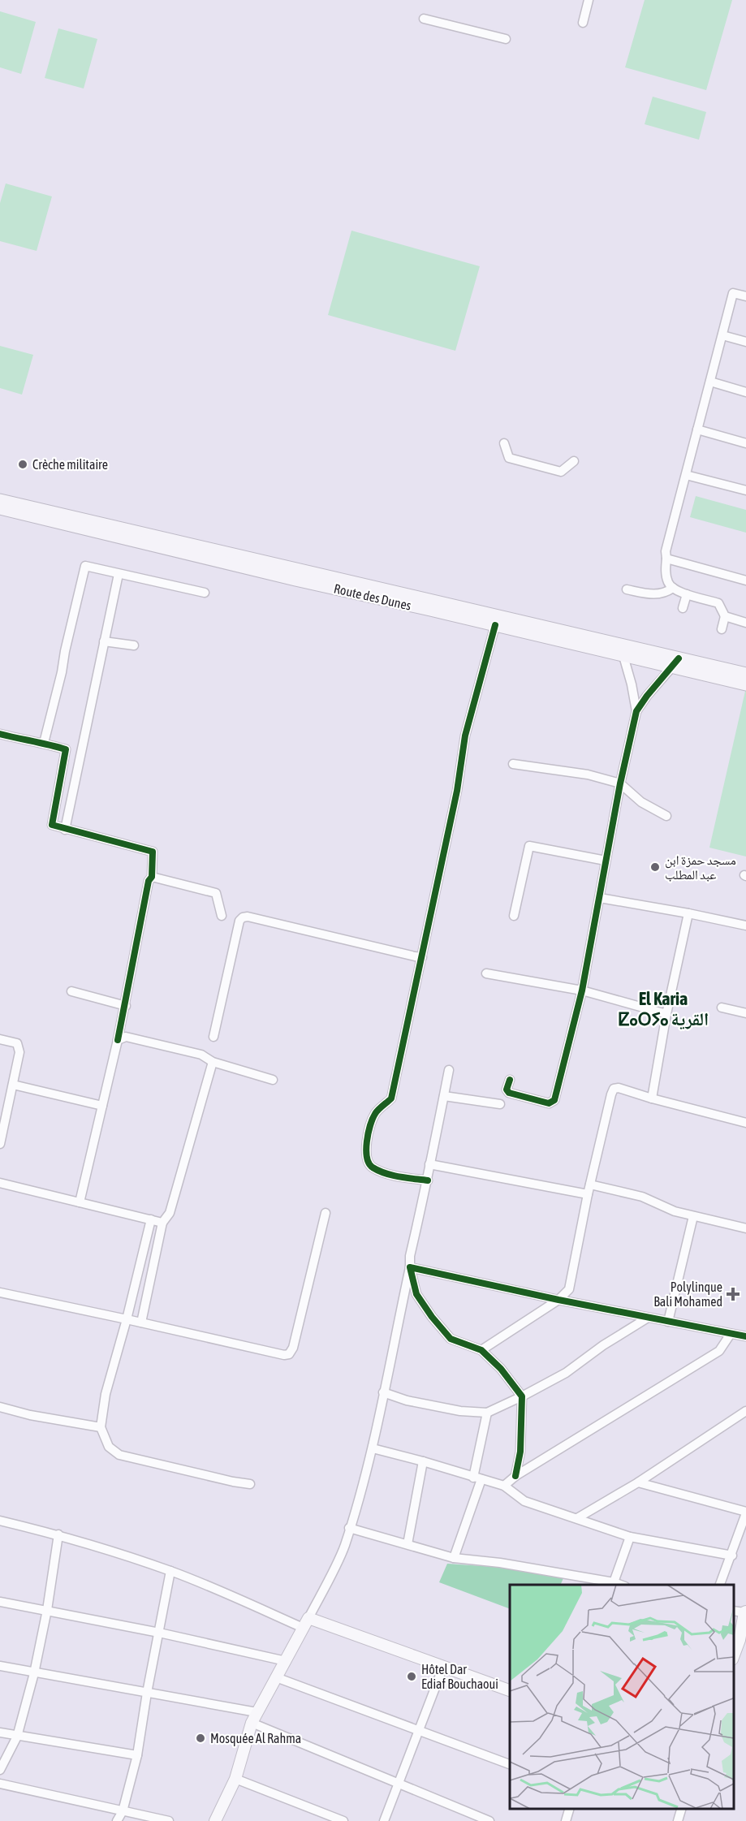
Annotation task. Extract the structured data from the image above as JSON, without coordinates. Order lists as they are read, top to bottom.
{
  "streets": {
    "main road": ["Route des Dunes"]
  },
  "districts": ["El Karia ⵇⴰⵔⵢⴰ القرية"],
  "places": {
    "other": [
      "Crèche militaire",
      "مسجد حمزة ابن عبد المطلب",
      "Hôtel Dar Ediaf Bouchaoui",
      "Mosquée Al Rahma"
    ],
    "health": ["Polylinque Bali Mohamed"]
  }
}
